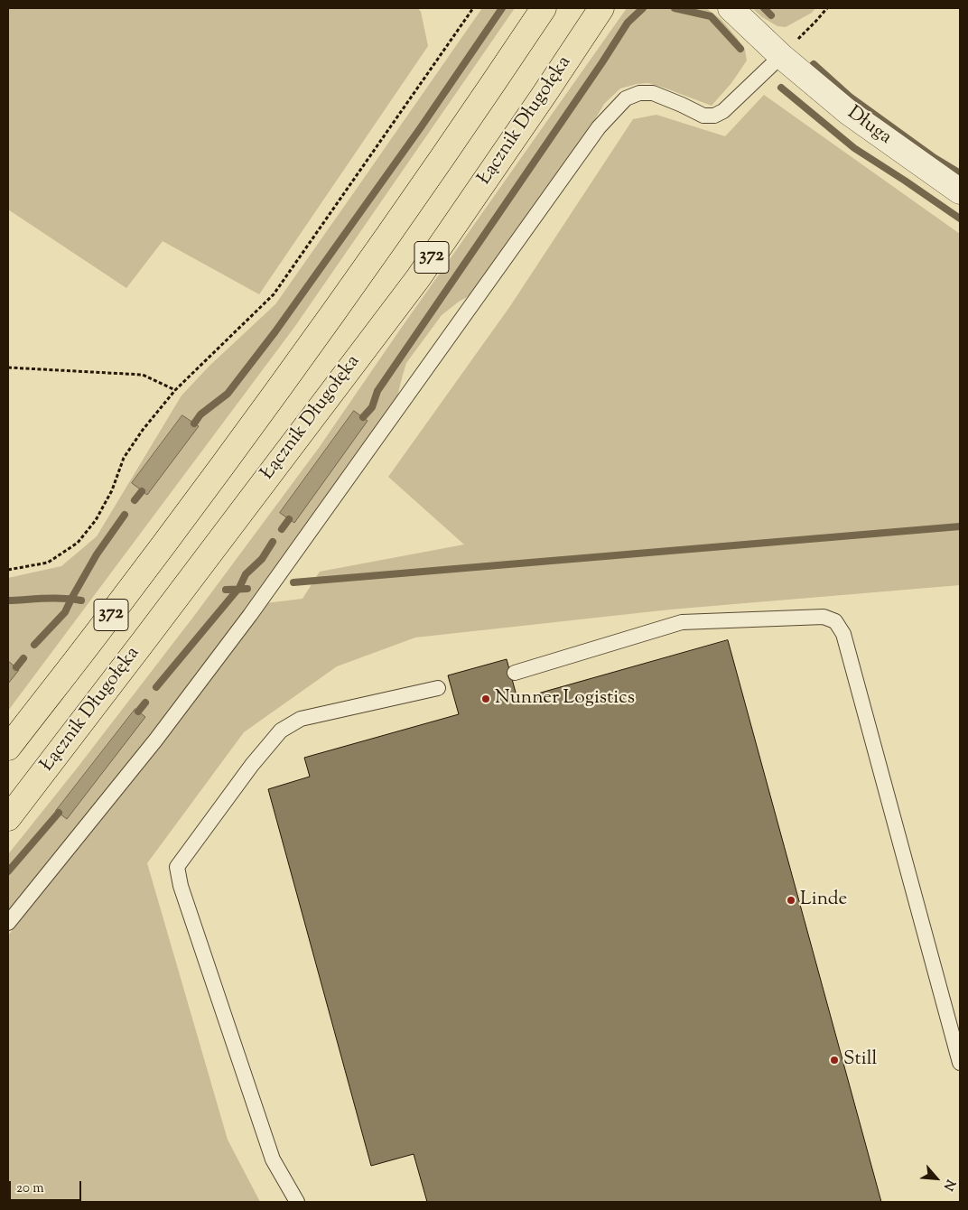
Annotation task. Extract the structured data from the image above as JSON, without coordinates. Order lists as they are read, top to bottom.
{
  "streets": {
    "main road": ["Łącznik Długołęka", "372"],
    "street": ["Długa"]
  },
  "places": ["Nunner Logistics", "Linde", "Still"],
  "scale_bar": "20 m",
  "north": "bottom right"
}
